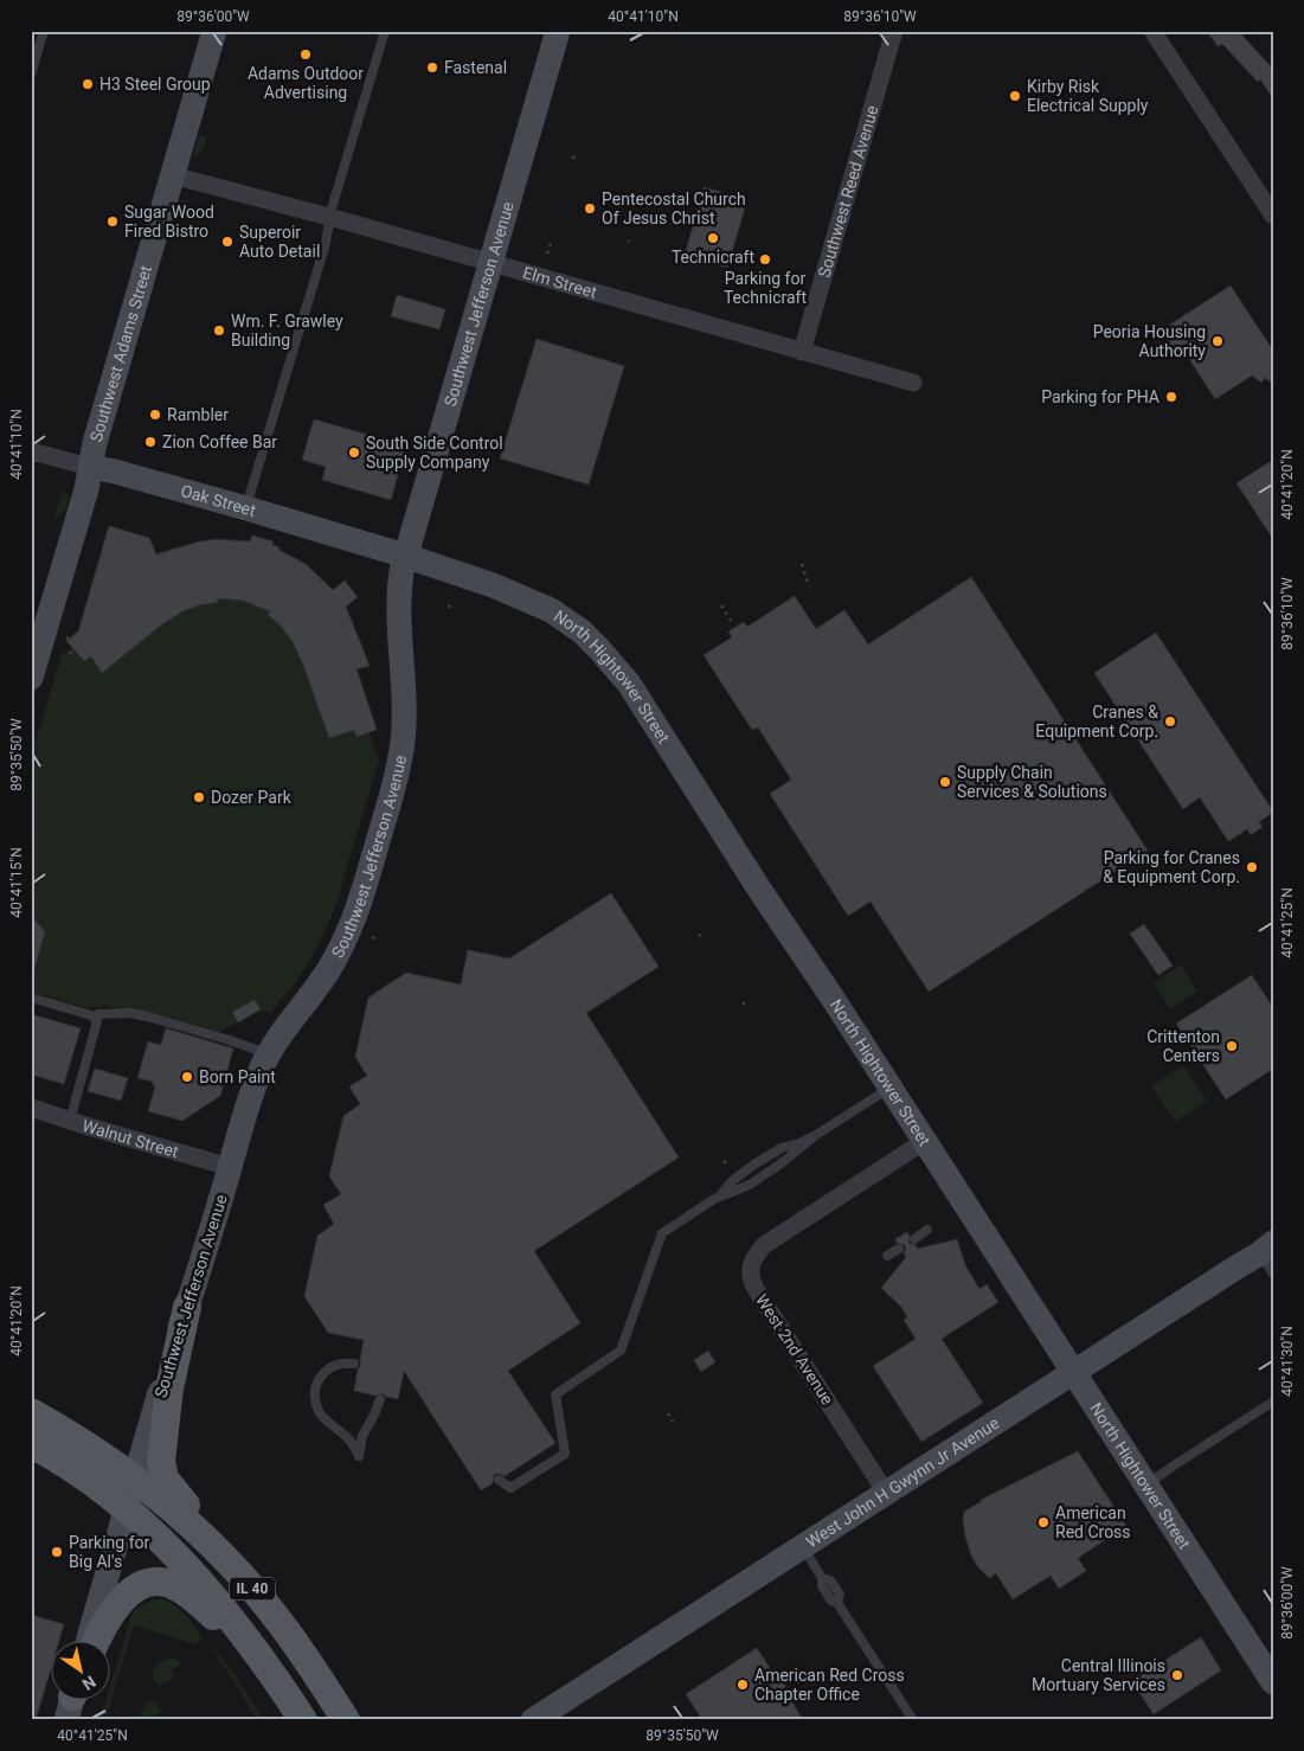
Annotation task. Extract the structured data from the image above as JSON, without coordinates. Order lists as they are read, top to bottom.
{
  "streets": {
    "main road": ["IL 40"],
    "street": [
      "Southwest Reed Avenue",
      "Elm Street",
      "Southwest Jefferson Avenue",
      "Southwest Adams Street",
      "Oak Street",
      "North Hightower Street",
      "Walnut Street",
      "West 2nd Avenue",
      "West John H Gwynn Jr Avenue"
    ]
  },
  "crossings": [
    ["Southwest Reed Avenue", "Elm Street"],
    ["Elm Street", "Southwest Jefferson Avenue"],
    ["Elm Street", "Southwest Adams Street"],
    ["Southwest Jefferson Avenue", "Oak Street"],
    ["Southwest Jefferson Avenue", "North Hightower Street"],
    ["Southwest Jefferson Avenue", "Walnut Street"],
    ["Southwest Jefferson Avenue", "IL 40"],
    ["Southwest Adams Street", "Oak Street"],
    ["Oak Street", "North Hightower Street"],
    ["North Hightower Street", "West 2nd Avenue"],
    ["North Hightower Street", "West John H Gwynn Jr Avenue"],
    ["West 2nd Avenue", "West John H Gwynn Jr Avenue"]
  ],
  "places": [
    "Adams Outdoor Advertising",
    "Fastenal",
    "H3 Steel Group",
    "Kirby Risk Electrical Supply",
    "Pentecostal Church Of Jesus Christ",
    "Sugar Wood Fired Bistro",
    "Technicraft",
    "Superoir Auto Detail",
    "Parking for Technicraft",
    "Wm. F. Grawley Building",
    "Peoria Housing Authority",
    "Parking for PHA",
    "Rambler",
    "Zion Coffee Bar",
    "South Side Control Supply Company",
    "Cranes & Equipment Corp.",
    "Supply Chain Services & Solutions",
    "Dozer Park",
    "Parking for Cranes & Equipment Corp.",
    "Crittenton Centers",
    "Born Paint",
    "American Red Cross",
    "Parking for Big Al's",
    "Central Illinois Mortuary Services",
    "American Red Cross Chapter Office"
  ],
  "north": "bottom right",
  "coordinates": [
    "89°36'00\"W",
    "40°41'10\"N",
    "89°36'10\"W",
    "40°41'20\"N",
    "89°35'50\"W",
    "40°41'15\"N",
    "40°41'25\"N",
    "40°41'30\"N"
  ]
}
